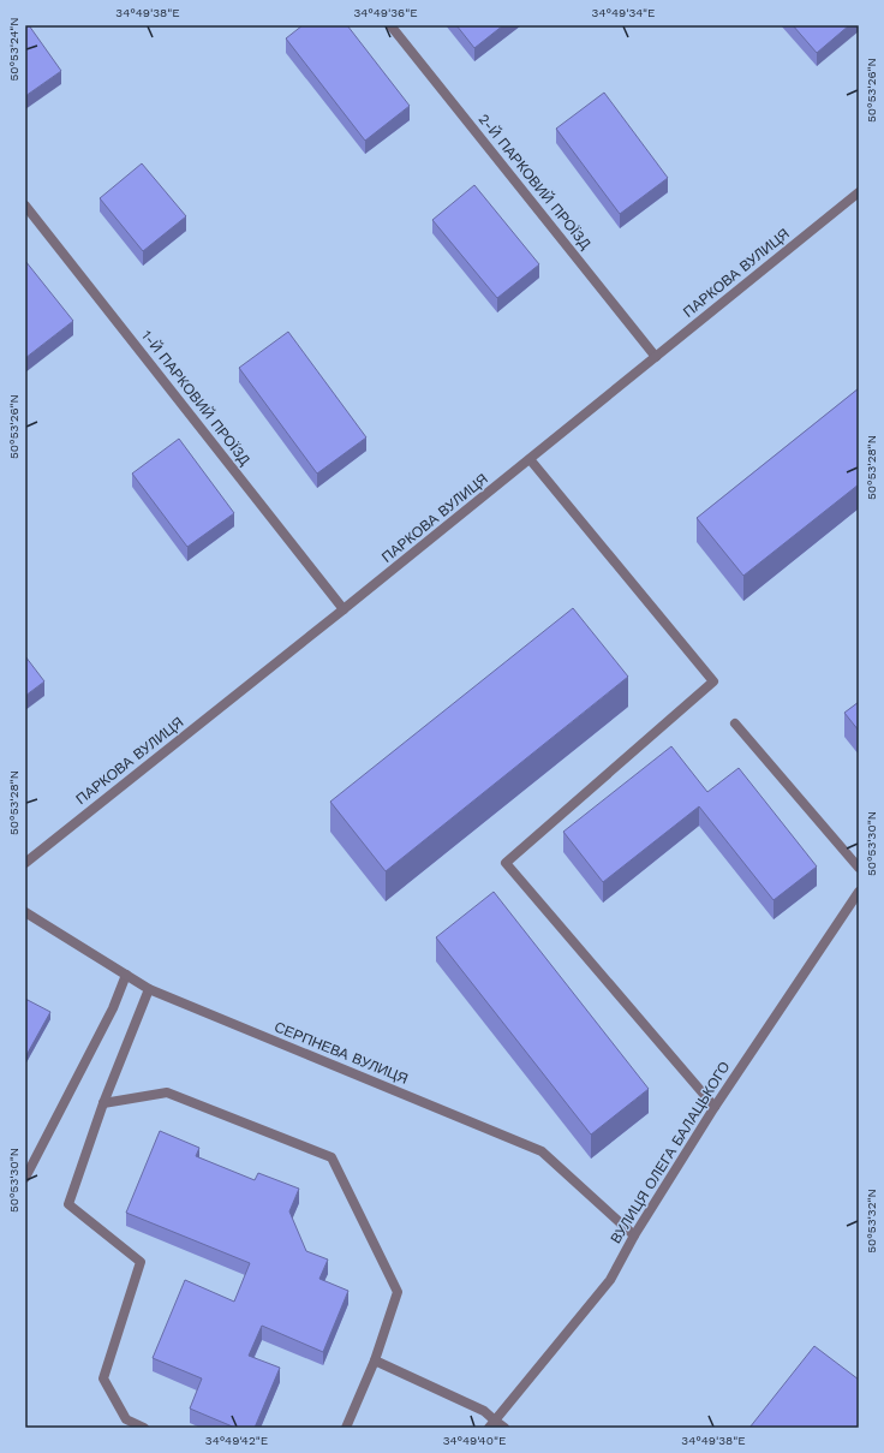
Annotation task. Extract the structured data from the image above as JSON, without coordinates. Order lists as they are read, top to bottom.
{
  "streets": {
    "street": [
      "2-Й ПАРКОВИЙ ПРОЇЗД",
      "ПАРКОВА ВУЛИЦЯ",
      "1-Й ПАРКОВИЙ ПРОЇЗД",
      "СЕРПНЕВА ВУЛИЦЯ",
      "ВУЛИЦЯ ОЛЕГА БАЛАЦЬКОГО"
    ]
  },
  "crossings": [
    ["2-Й ПАРКОВИЙ ПРОЇЗД", "ПАРКОВА ВУЛИЦЯ"],
    ["ПАРКОВА ВУЛИЦЯ", "1-Й ПАРКОВИЙ ПРОЇЗД"],
    ["СЕРПНЕВА ВУЛИЦЯ", "ВУЛИЦЯ ОЛЕГА БАЛАЦЬКОГО"]
  ],
  "coordinates": [
    "34°49'38\"E",
    "34°49'36\"E",
    "34°49'34\"E",
    "50°53'24\"N",
    "50°53'26\"N",
    "50°53'28\"N",
    "50°53'30\"N",
    "50°53'32\"N",
    "34°49'42\"E",
    "34°49'40\"E"
  ]
}
